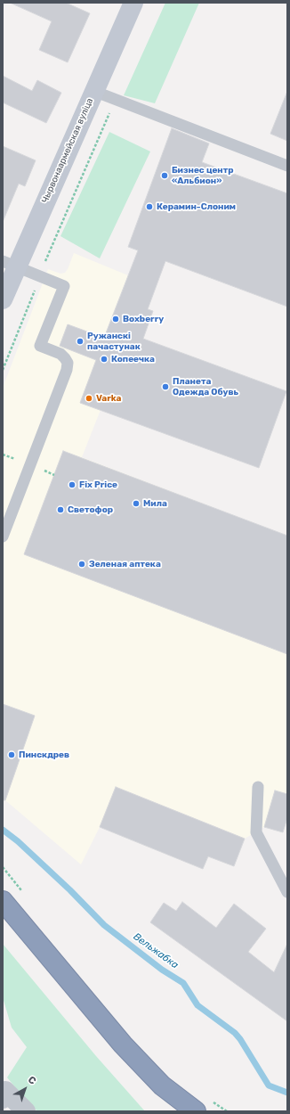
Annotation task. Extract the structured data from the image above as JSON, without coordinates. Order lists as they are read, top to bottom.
{
  "streets": {
    "main road": ["Чырвонаармейская вуліца"]
  },
  "water": ["Вельжабка"],
  "places": [
    "Бизнес центр «Альбион»",
    "Керамин-Слоним",
    "Boxberry",
    "Ружанскі пачастунак",
    "Копеечка",
    "Планета Одежда Обувь",
    "Varka",
    "Fix Price",
    "Мила",
    "Светофор",
    "Зеленая аптека",
    "Пинскдрев"
  ],
  "north": "top right"
}
